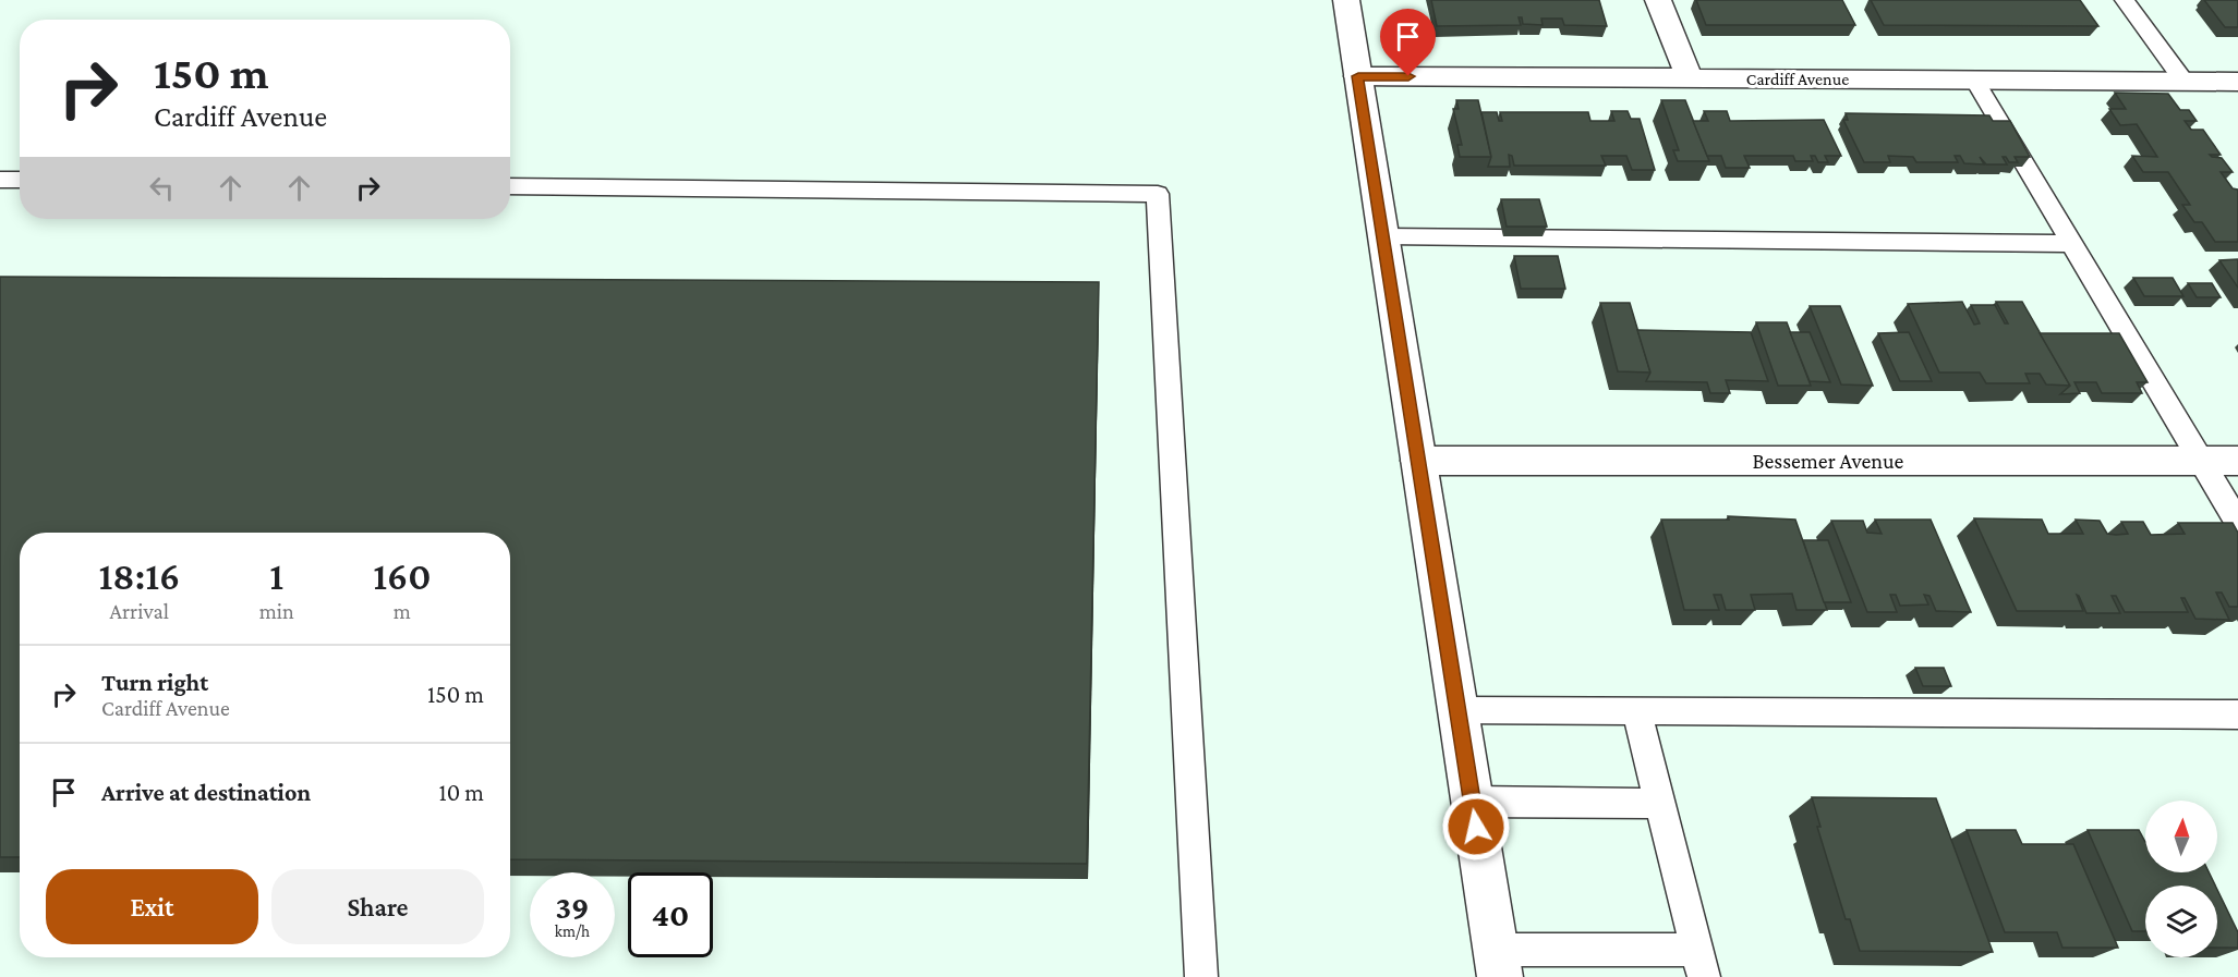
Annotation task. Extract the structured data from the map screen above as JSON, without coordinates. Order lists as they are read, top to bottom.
{
  "streets": {
    "street": ["Cardiff Avenue", "Bessemer Avenue"]
  },
  "north": "top",
  "page": {
    "turn": ["150 m", "Cardiff Avenue"],
    "eta": [
      "18:16",
      "Arrival",
      "1",
      "min",
      "160",
      "m"
    ],
    "list": [
      {
        "name": "Turn right",
        "note": "Cardiff Avenue",
        "value": "150 m"
      },
      {
        "name": "Arrive at destination",
        "value": "10 m"
      }
    ],
    "buttons": ["Exit", "Share"],
    "speed": "39 km/h",
    "limit": "40"
  }
}
